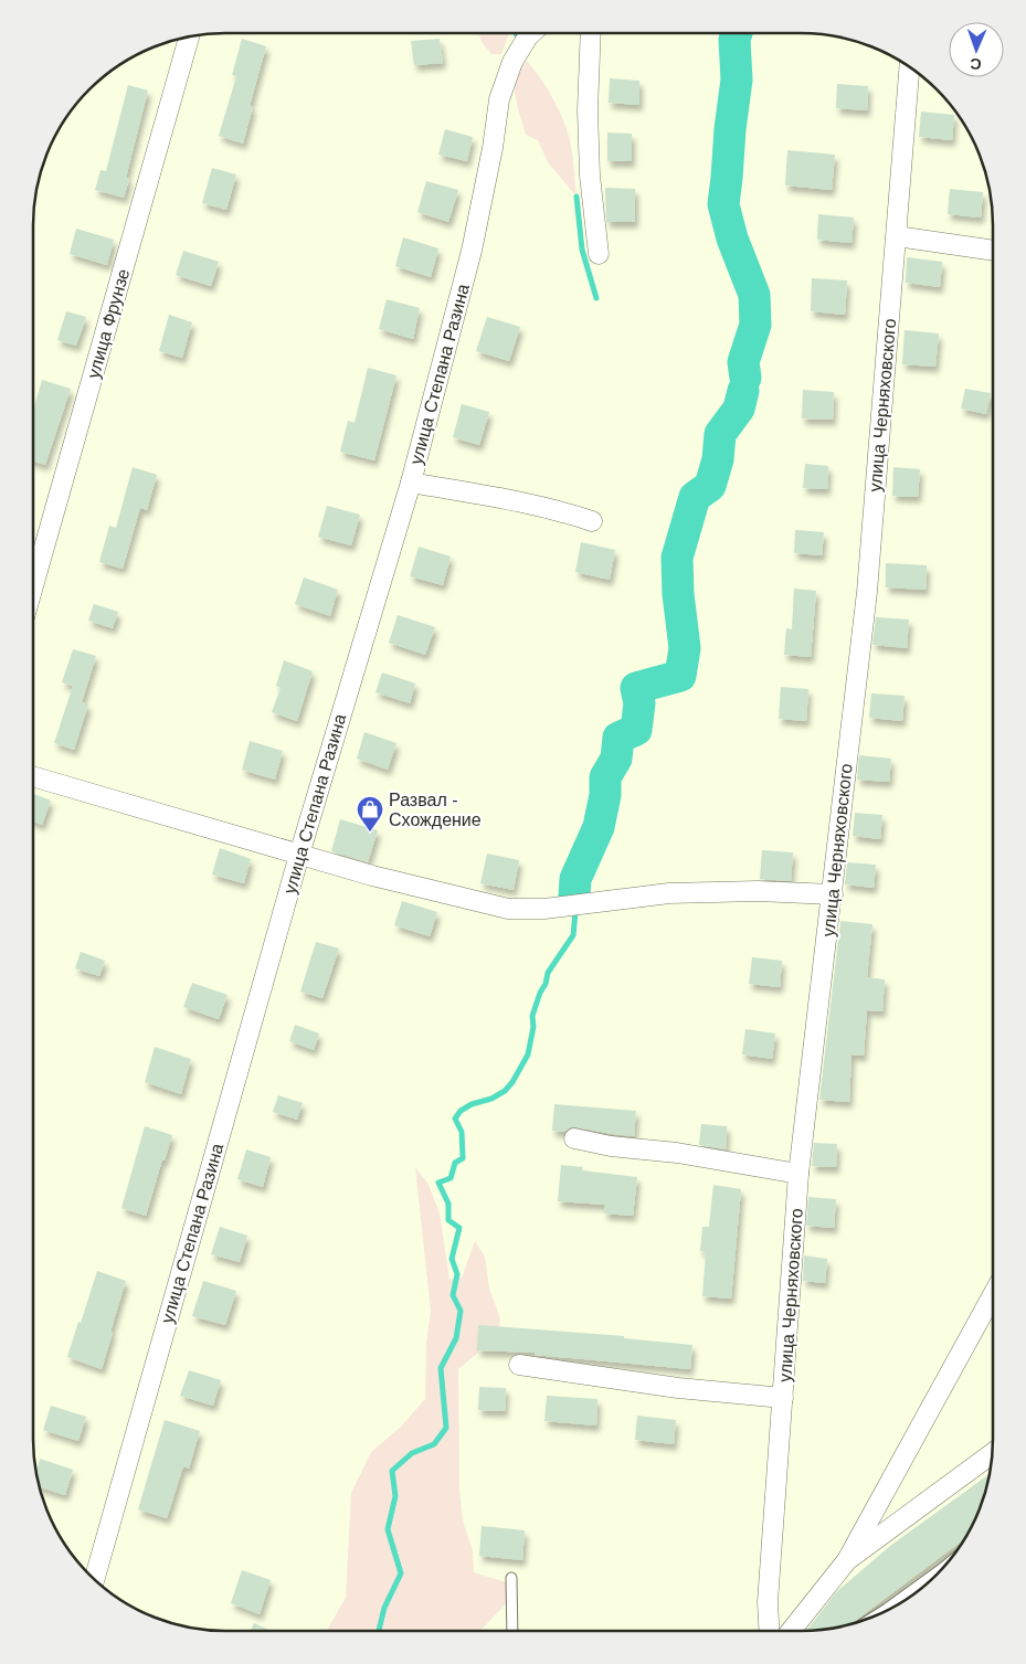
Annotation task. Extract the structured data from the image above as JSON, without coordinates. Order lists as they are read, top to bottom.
{
  "streets": {
    "street": ["улица Фрунзе", "улица Степана Разина", "улица Черняховского"]
  },
  "places": {
    "shop": ["Развал - Схождение"]
  },
  "north": "bottom"
}
